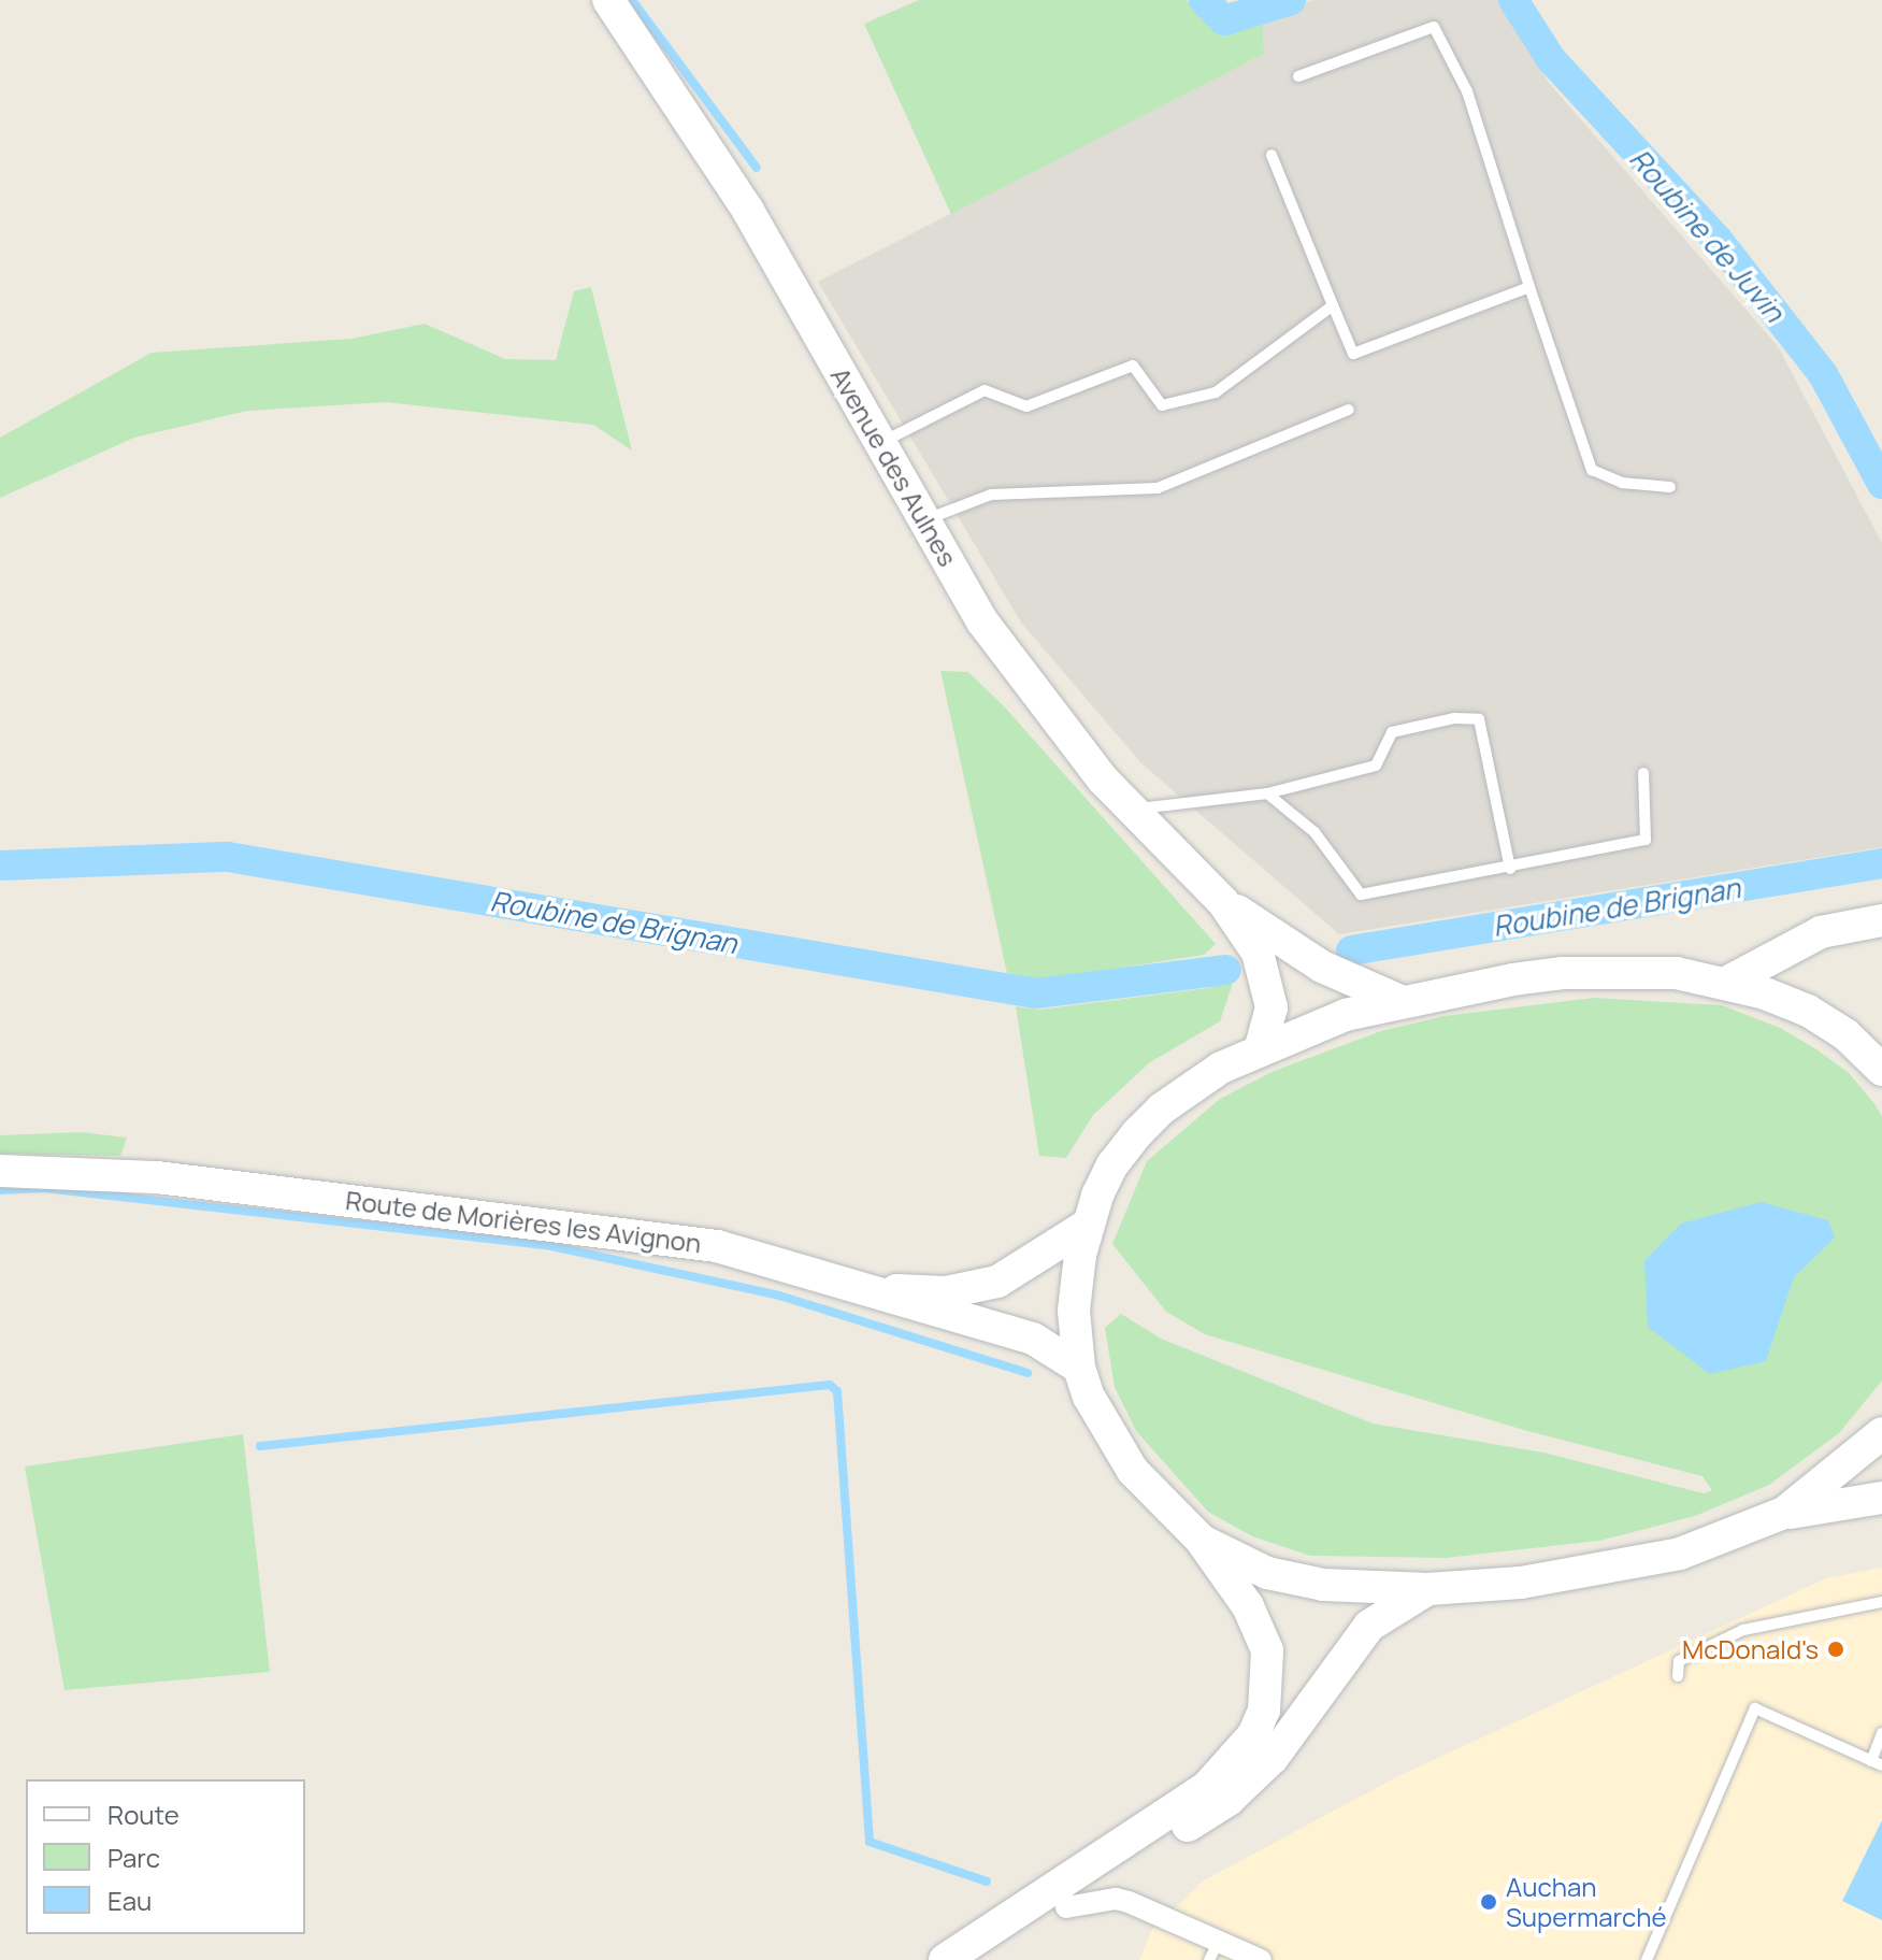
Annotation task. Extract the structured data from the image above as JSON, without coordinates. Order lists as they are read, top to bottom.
{
  "streets": {
    "main road": ["Avenue des Aulnes", "Route de Morières les Avignon"]
  },
  "water": ["Roubine de Juvin", "Roubine de Brignan"],
  "places": ["McDonald's", "Auchan Supermarché"],
  "legend": ["Route", "Parc", "Eau"]
}
